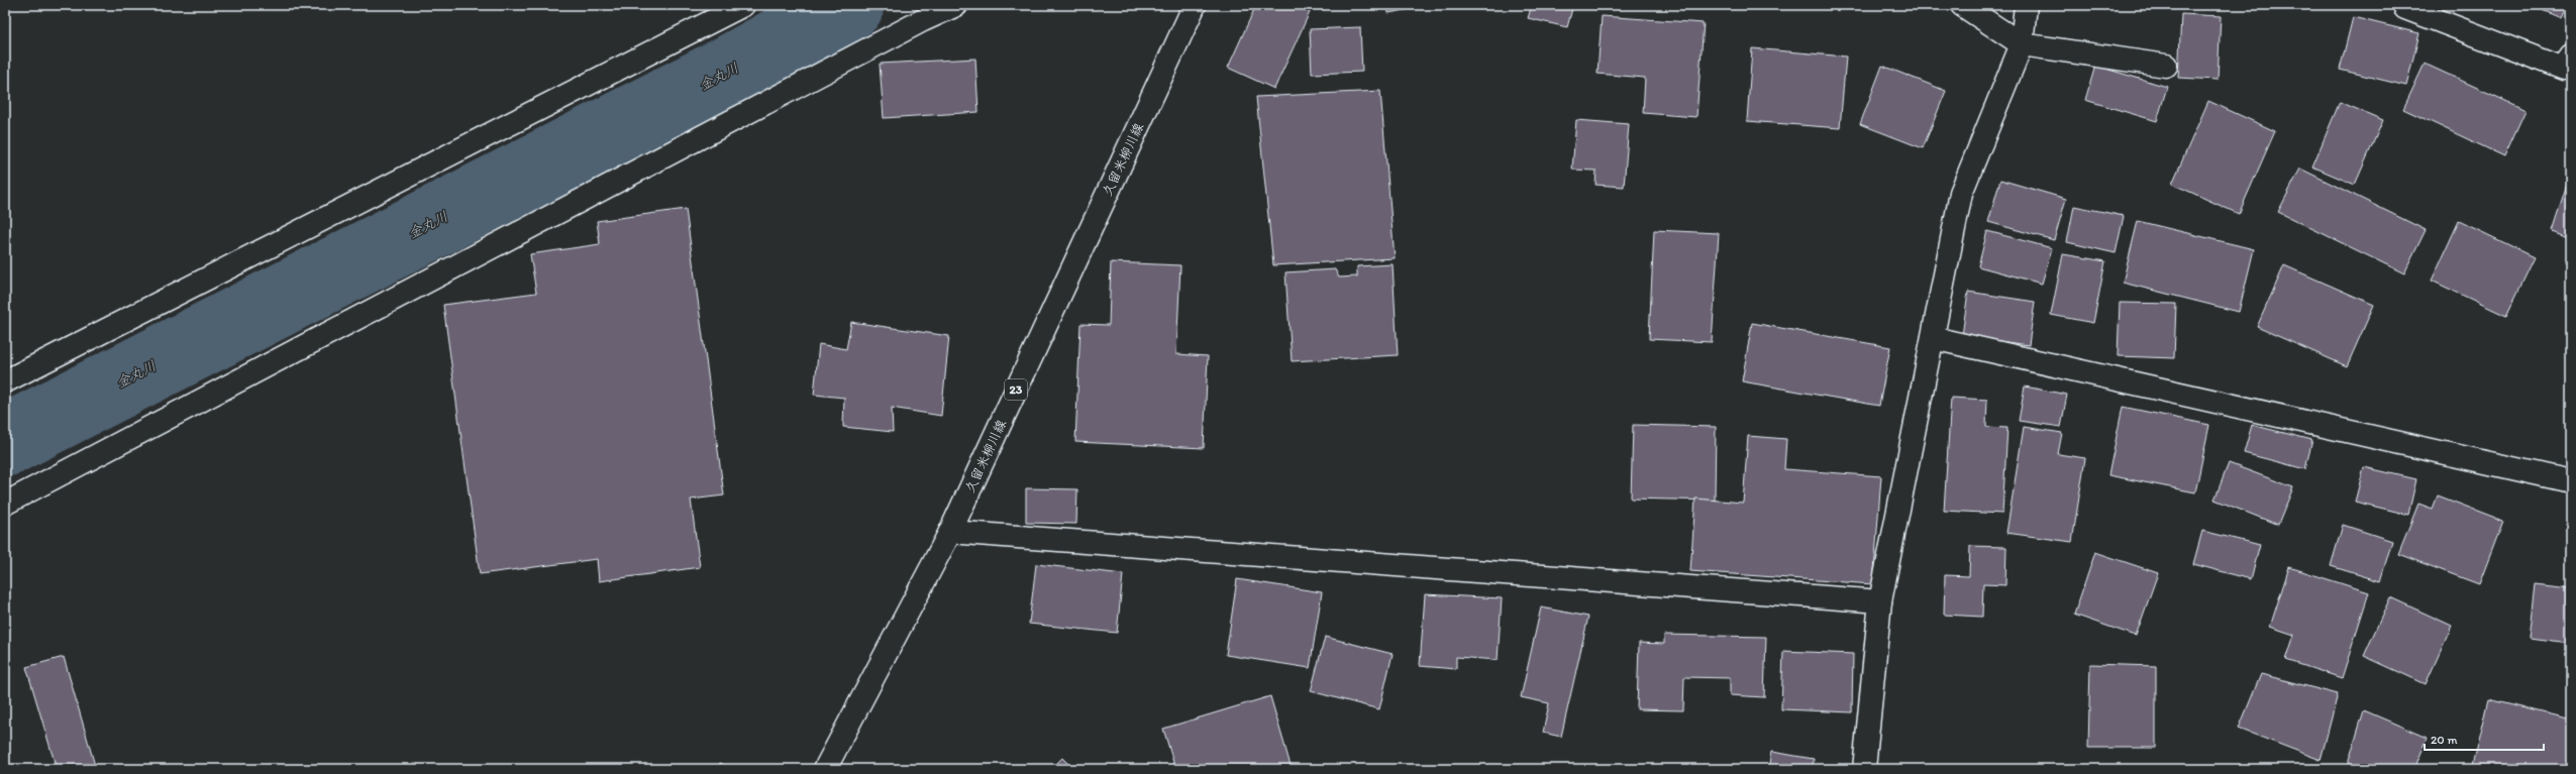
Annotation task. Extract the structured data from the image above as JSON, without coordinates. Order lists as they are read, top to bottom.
{
  "streets": {
    "street": ["久留米柳川線", "23"]
  },
  "water": ["金丸川"],
  "scale_bar": "20 m"
}
